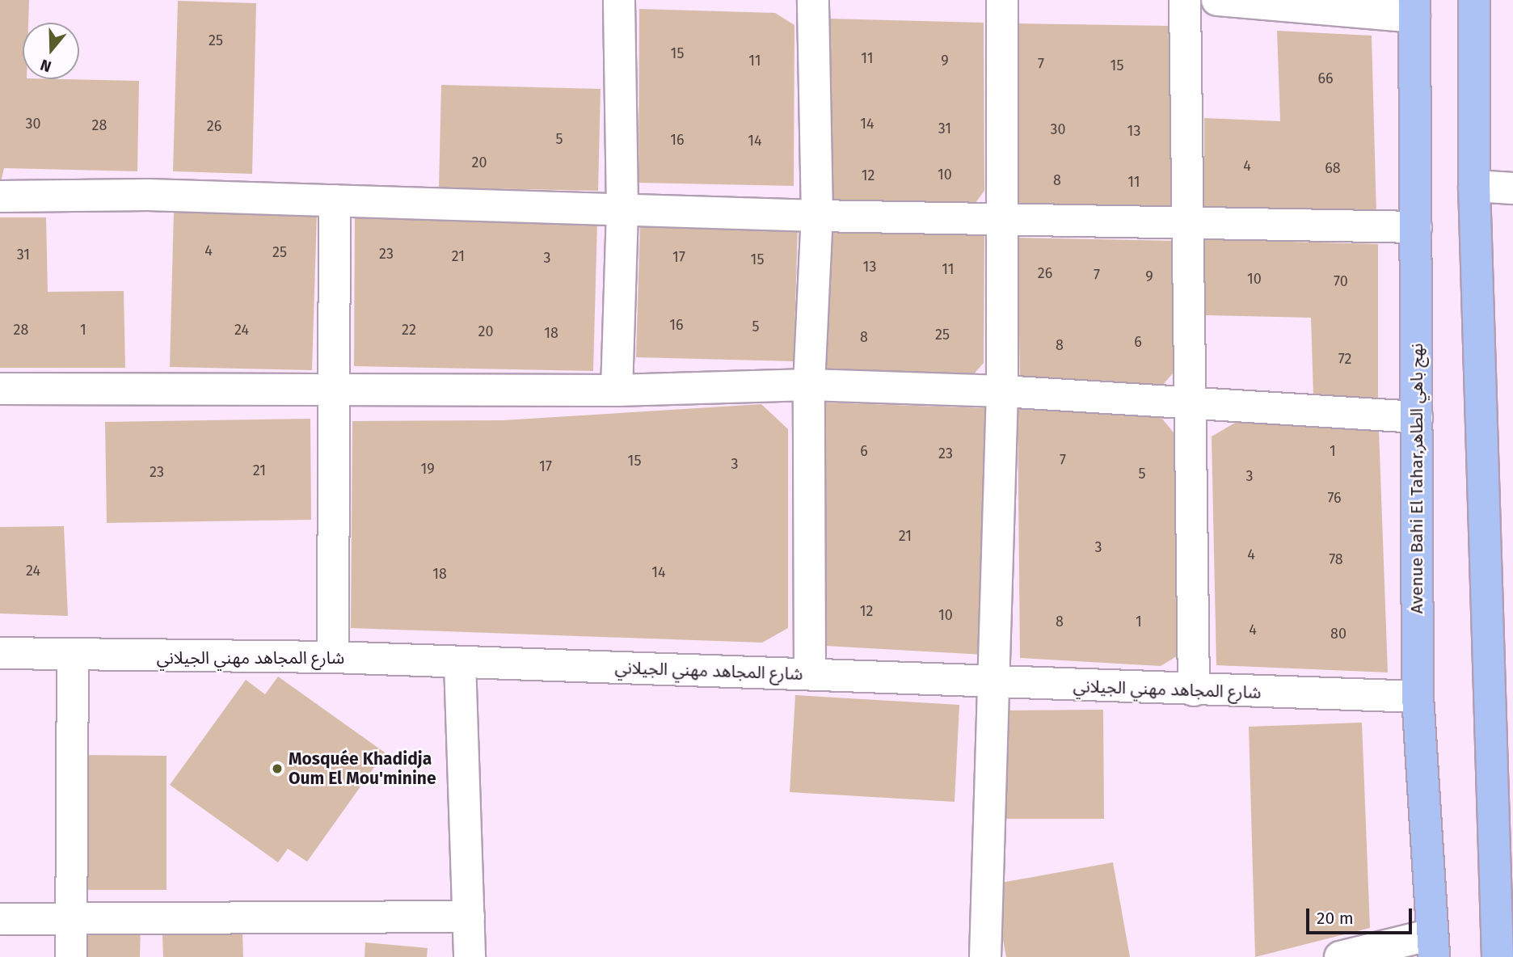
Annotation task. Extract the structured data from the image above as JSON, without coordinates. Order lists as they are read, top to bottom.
{
  "streets": {
    "main road": ["Avenue Bahi El Tahar,نهج باهي الطاهر"],
    "street": ["شارع المجاهد مهني الجيلاني"]
  },
  "crossings": [
    ["Avenue Bahi El Tahar,نهج باهي الطاهر", "شارع المجاهد مهني الجيلاني"]
  ],
  "places": ["Mosquée Khadidja Oum El Mou'minine"],
  "house_numbers": [
    "25",
    "15",
    "11",
    "11",
    "9",
    "7",
    "15",
    "66",
    "30",
    "14",
    "28",
    "26",
    "31",
    "30",
    "13",
    "5",
    "16",
    "14",
    "20",
    "4",
    "68",
    "10",
    "12",
    "8",
    "11",
    "4",
    "25",
    "23",
    "31",
    "21",
    "17",
    "3",
    "15",
    "13",
    "11",
    "26",
    "7",
    "9",
    "10",
    "70",
    "16",
    "5",
    "28",
    "1",
    "24",
    "22",
    "20",
    "18",
    "25",
    "8",
    "6",
    "8",
    "72",
    "6",
    "1",
    "23",
    "7",
    "15",
    "3",
    "17",
    "19",
    "21",
    "23",
    "5",
    "3",
    "76",
    "21",
    "3",
    "4",
    "78",
    "24",
    "14",
    "18",
    "12",
    "10",
    "8",
    "1",
    "4",
    "80"
  ],
  "scale_bar": "20 m",
  "north": "bottom"
}
